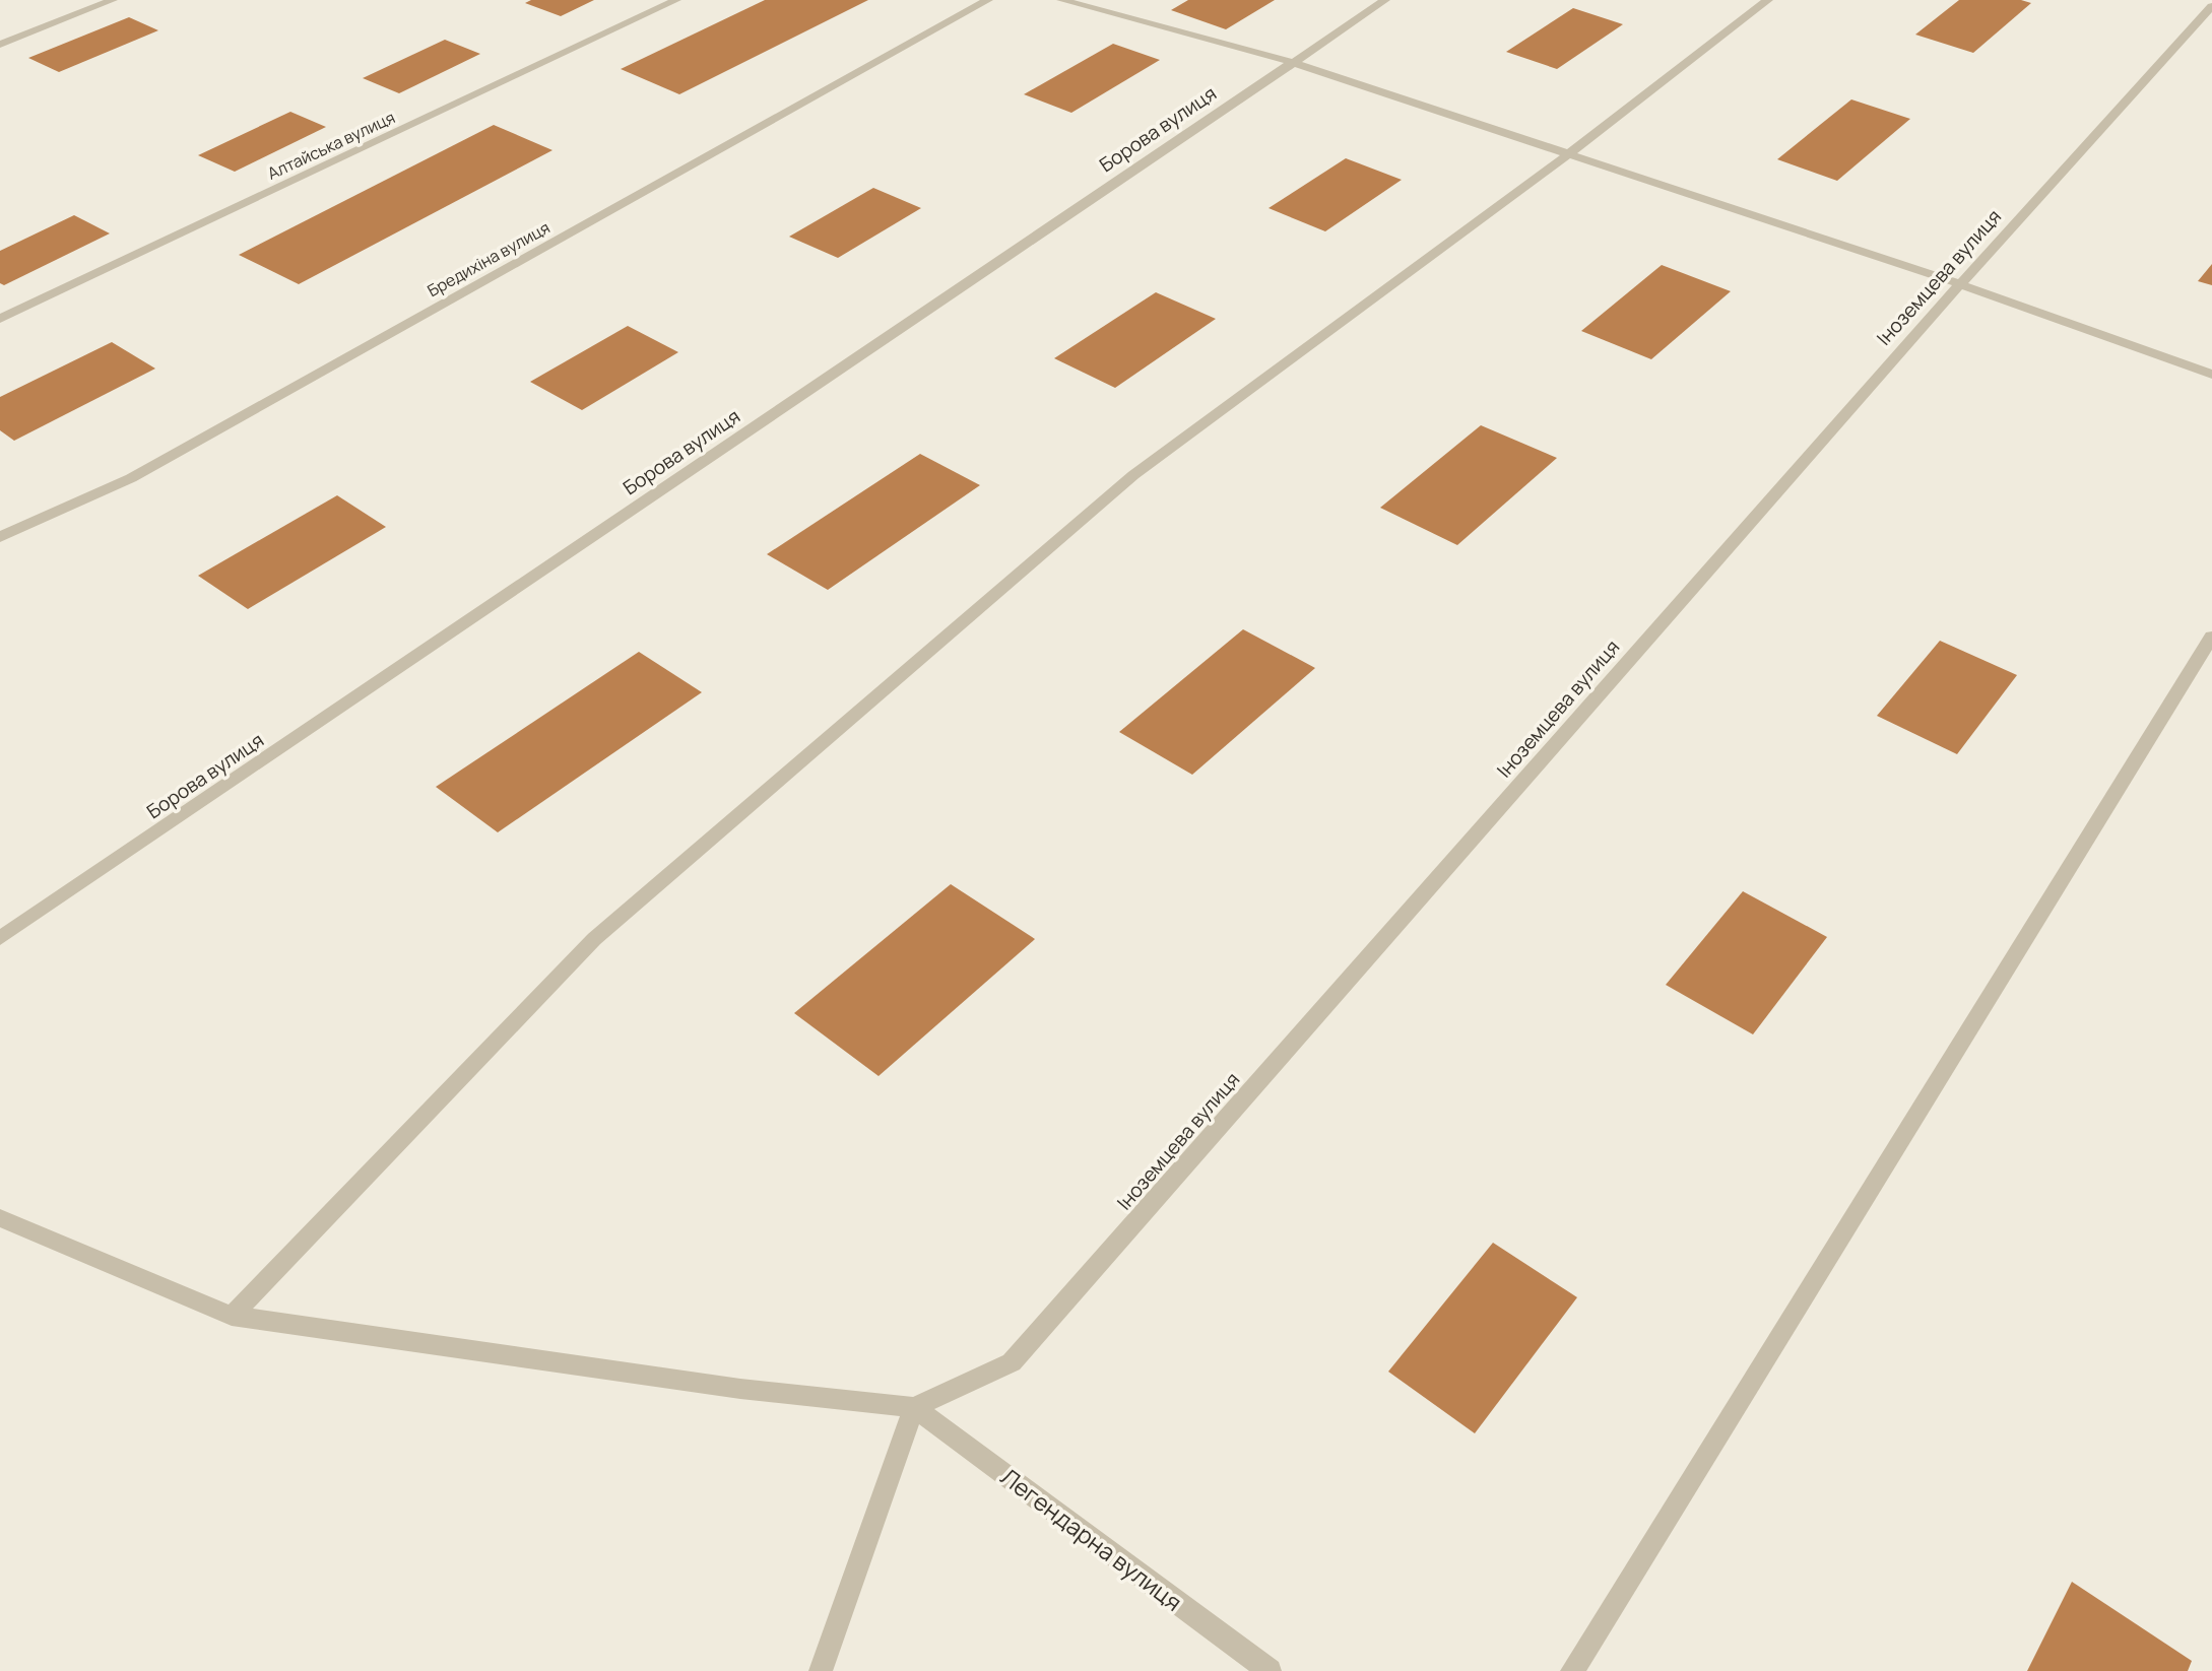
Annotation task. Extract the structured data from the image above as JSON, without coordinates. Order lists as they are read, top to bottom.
{
  "streets": {
    "street": [
      "Борова вулиця",
      "Алтайська вулиця",
      "Бредихіна вулиця",
      "Іноземцева вулиця",
      "Легендарна вулиця"
    ]
  },
  "crossings": [
    ["Іноземцева вулиця", "Легендарна вулиця"]
  ]
}
